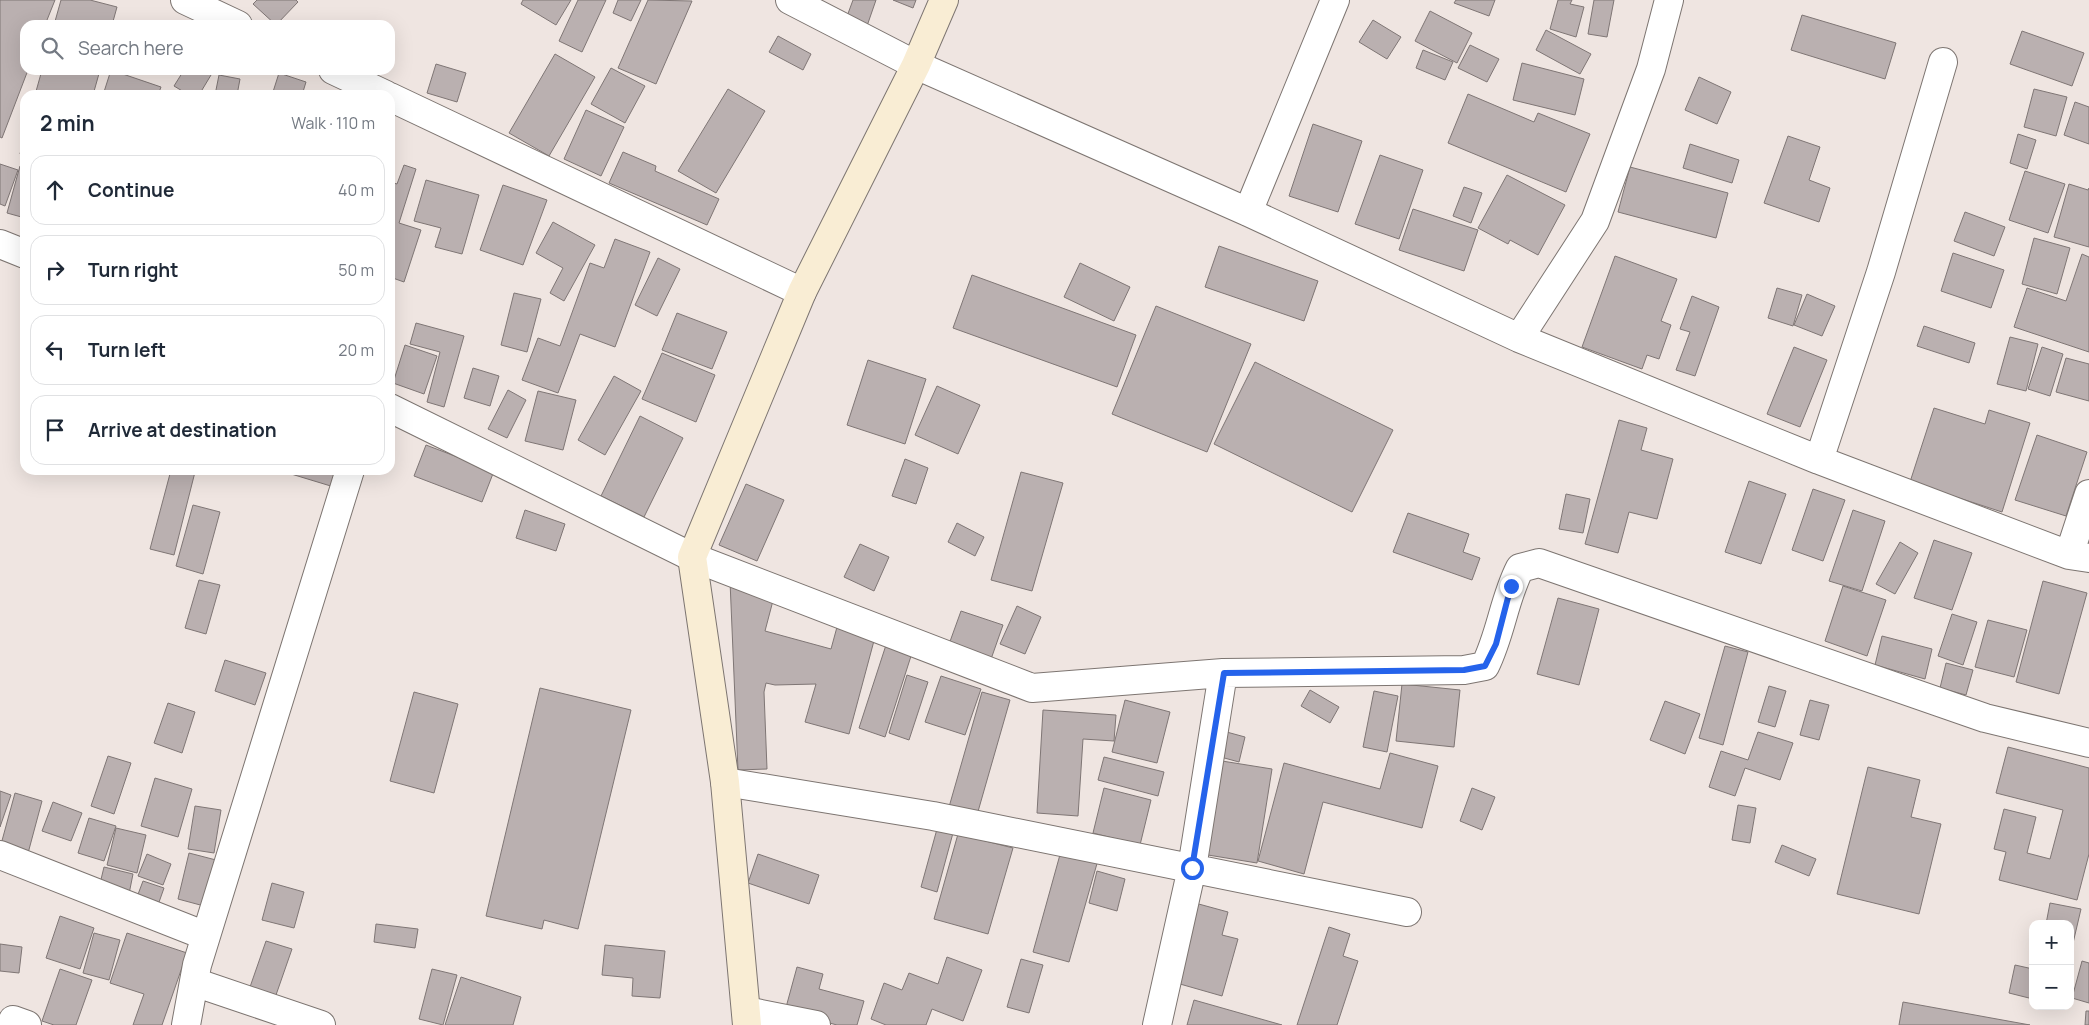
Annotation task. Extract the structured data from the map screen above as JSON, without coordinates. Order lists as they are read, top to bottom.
{
  "page": {
    "search": "Search here",
    "heading": ["2 min", "Walk · 110 m"],
    "list": [
      ["Continue", "40 m"],
      ["Turn right", "50 m"],
      ["Turn left", "20 m"],
      "Arrive at destination"
    ],
    "map_buttons": ["+", "−"]
  }
}
